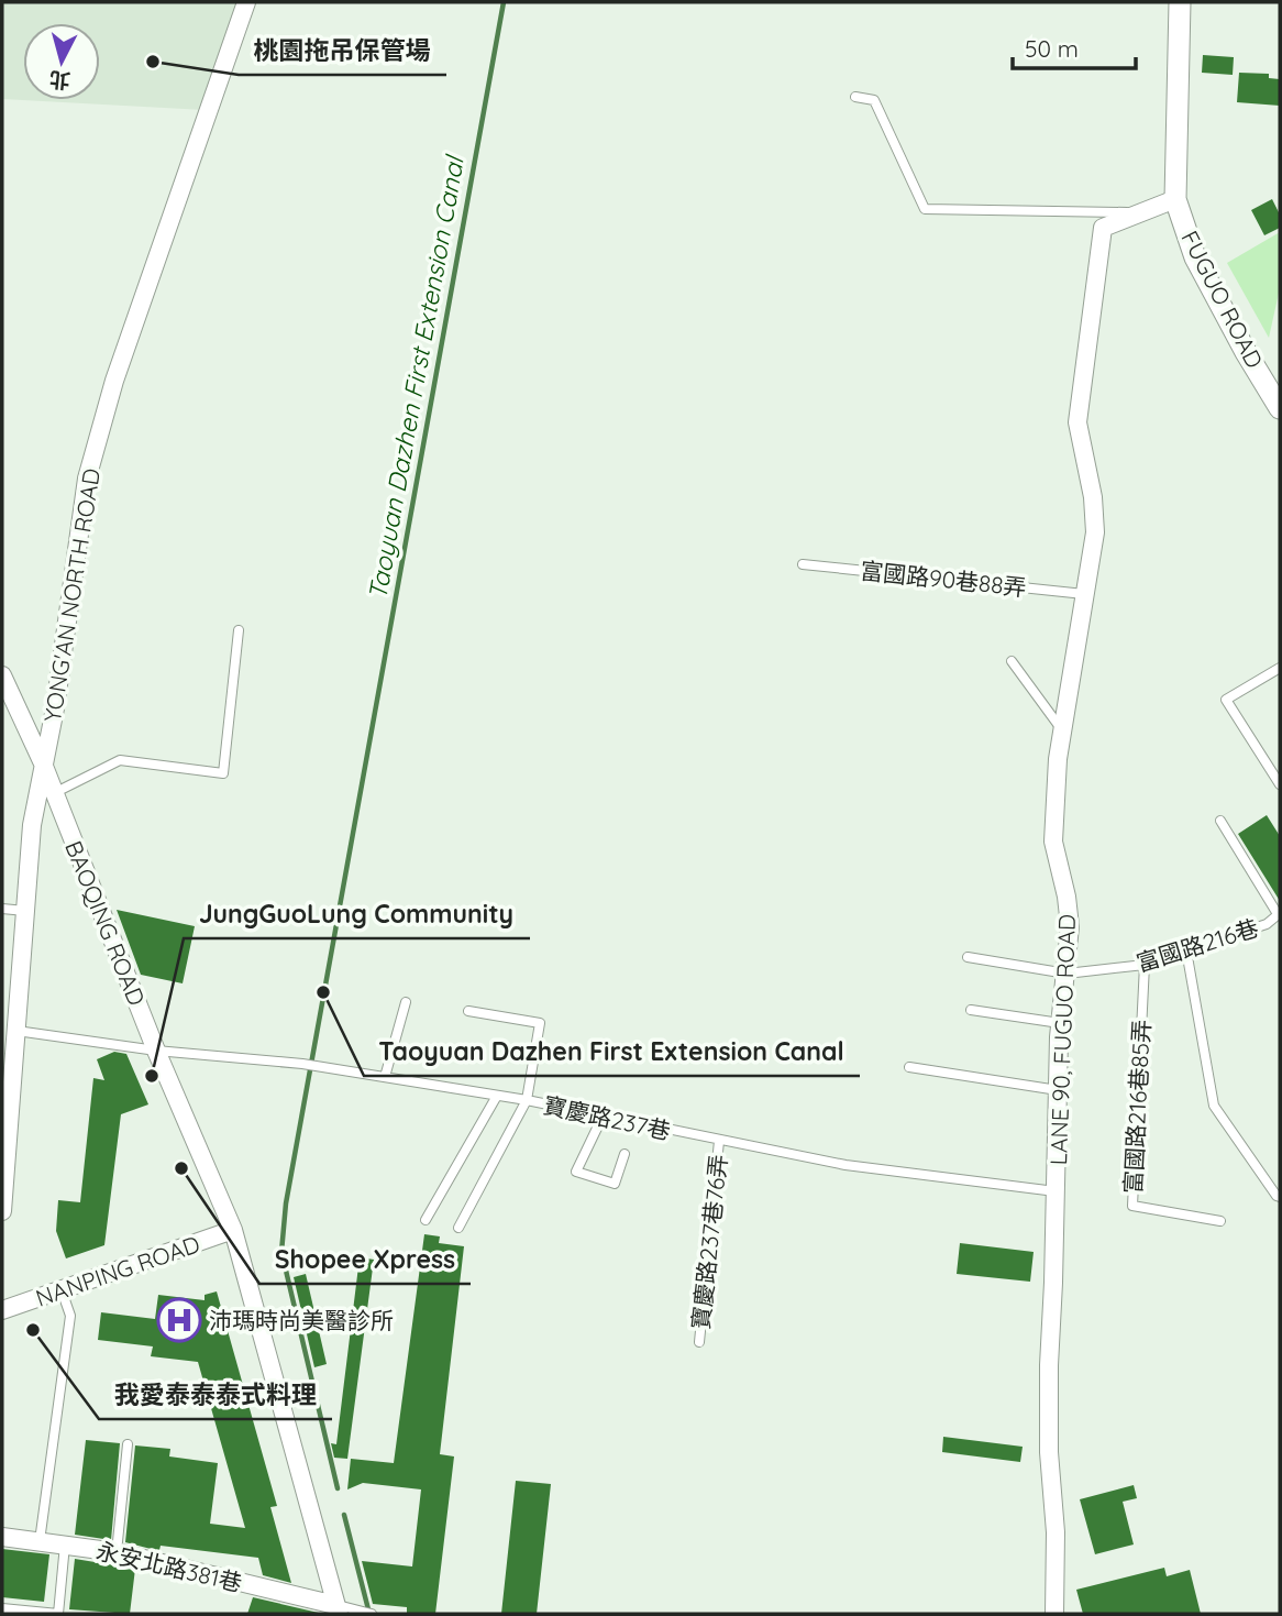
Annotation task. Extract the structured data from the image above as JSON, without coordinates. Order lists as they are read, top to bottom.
{
  "streets": {
    "street": [
      "FUGUO ROAD",
      "YONG'AN NORTH ROAD",
      "BAOQING ROAD",
      "LANE 90, FUGUO ROAD",
      "NANPING ROAD",
      "永安北路381巷"
    ],
    "lane": [
      "富國路90巷88弄",
      "富國路216巷",
      "富國路216巷85弄",
      "寶慶路237巷",
      "寶慶路237巷76弄"
    ]
  },
  "crossings": [
    ["FUGUO ROAD", "LANE 90, FUGUO ROAD"],
    ["富國路90巷88弄", "LANE 90, FUGUO ROAD"],
    ["YONG'AN NORTH ROAD", "BAOQING ROAD"],
    ["YONG'AN NORTH ROAD", "寶慶路237巷"],
    ["BAOQING ROAD", "寶慶路237巷"],
    ["BAOQING ROAD", "NANPING ROAD"],
    ["BAOQING ROAD", "永安北路381巷"],
    ["富國路216巷", "LANE 90, FUGUO ROAD"],
    ["富國路216巷", "富國路216巷85弄"],
    ["LANE 90, FUGUO ROAD", "寶慶路237巷"],
    ["寶慶路237巷", "寶慶路237巷76弄"]
  ],
  "water": ["Taoyuan Dazhen First Extension Canal"],
  "places": {
    "other": [
      "桃園拖吊保管場",
      "Taoyuan Dazhen First Extension Canal",
      "JungGuoLung Community",
      "Shopee Xpress",
      "我愛泰泰泰式料理"
    ],
    "hospital": ["沛瑪時尚美醫診所"]
  },
  "scale_bar": "50 m",
  "north": "bottom"
}
